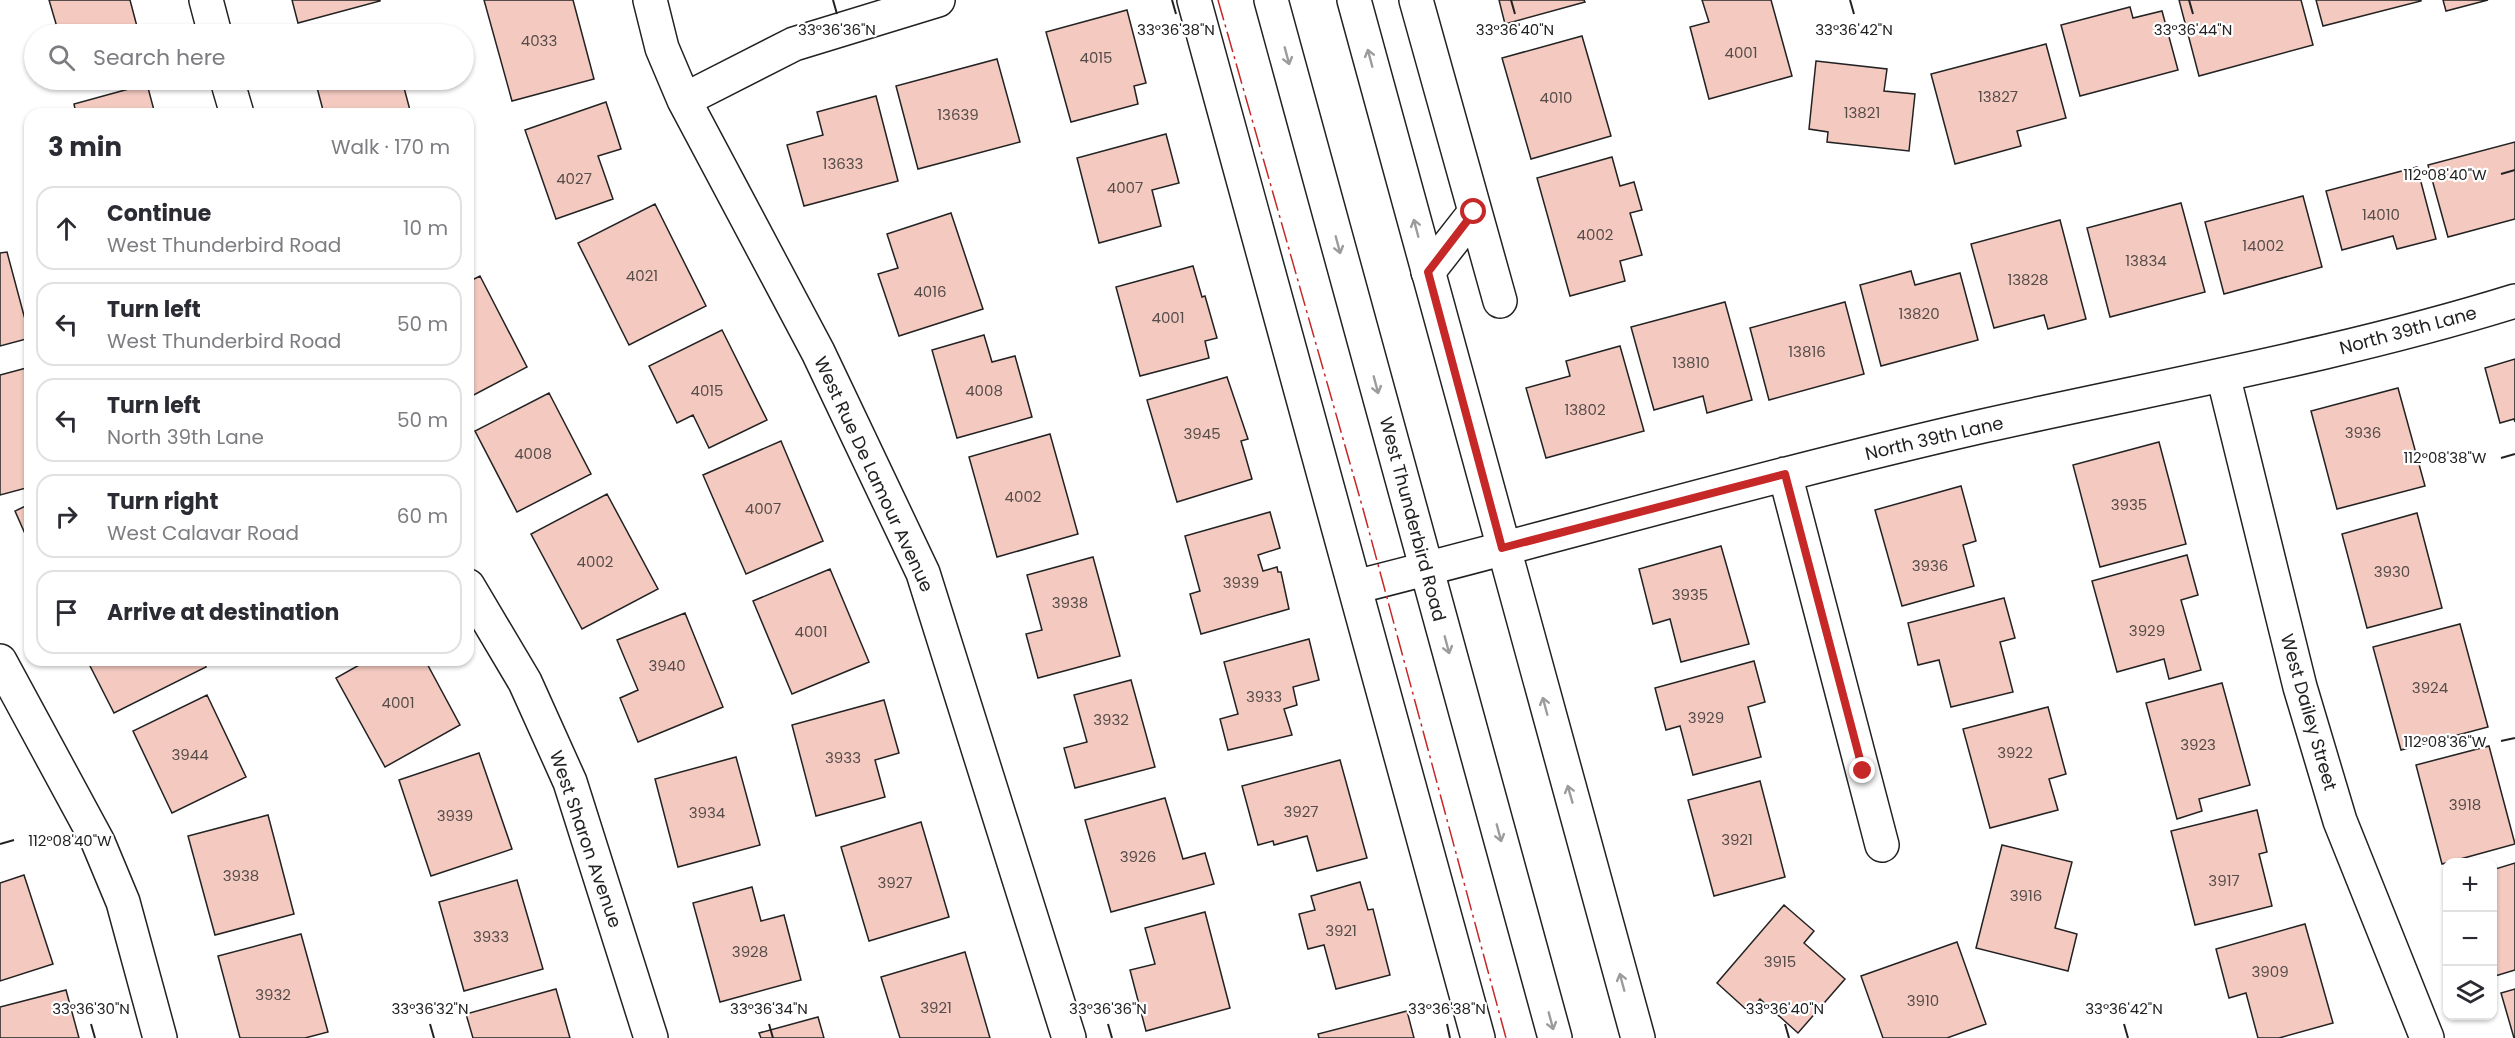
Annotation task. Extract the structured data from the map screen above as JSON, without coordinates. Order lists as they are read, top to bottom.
{
  "streets": {
    "street": [
      "North 39th Lane",
      "West Rue De Lamour Avenue",
      "West Thunderbird Road",
      "West Dailey Street",
      "West Sharon Avenue"
    ]
  },
  "crossings": [
    ["North 39th Lane", "West Thunderbird Road"],
    ["North 39th Lane", "West Dailey Street"]
  ],
  "house_numbers": [
    "4033",
    "4001",
    "4015",
    "13827",
    "4010",
    "13821",
    "13639",
    "13633",
    "4027",
    "4007",
    "14010",
    "4002",
    "14002",
    "13834",
    "4021",
    "13828",
    "4016",
    "13820",
    "4001",
    "13816",
    "13810",
    "4015",
    "4008",
    "13802",
    "3936",
    "3945",
    "4008",
    "4002",
    "3935",
    "4007",
    "4002",
    "3936",
    "3930",
    "3939",
    "3935",
    "3938",
    "3929",
    "4001",
    "3940",
    "3924",
    "3933",
    "4001",
    "3929",
    "3932",
    "3923",
    "3922",
    "3944",
    "3933",
    "3918",
    "3927",
    "3934",
    "3939",
    "3921",
    "3926",
    "3938",
    "3917",
    "3927",
    "3916",
    "3921",
    "3933",
    "3928",
    "3915",
    "3909",
    "3932",
    "3910",
    "3921"
  ],
  "page": {
    "search": "Search here",
    "heading": ["3 min", "Walk · 170 m"],
    "list": [
      ["Continue", "West Thunderbird Road", "10 m"],
      ["Turn left", "West Thunderbird Road", "50 m"],
      ["Turn left", "North 39th Lane", "50 m"],
      ["Turn right", "West Calavar Road", "60 m"],
      "Arrive at destination"
    ],
    "map_buttons": ["+", "−"]
  },
  "coordinates": [
    "33°36'36\"N",
    "33°36'38\"N",
    "33°36'40\"N",
    "33°36'42\"N",
    "33°36'44\"N",
    "112°08'40\"W",
    "112°08'38\"W",
    "112°08'36\"W",
    "33°36'30\"N",
    "33°36'32\"N",
    "33°36'34\"N"
  ]
}
